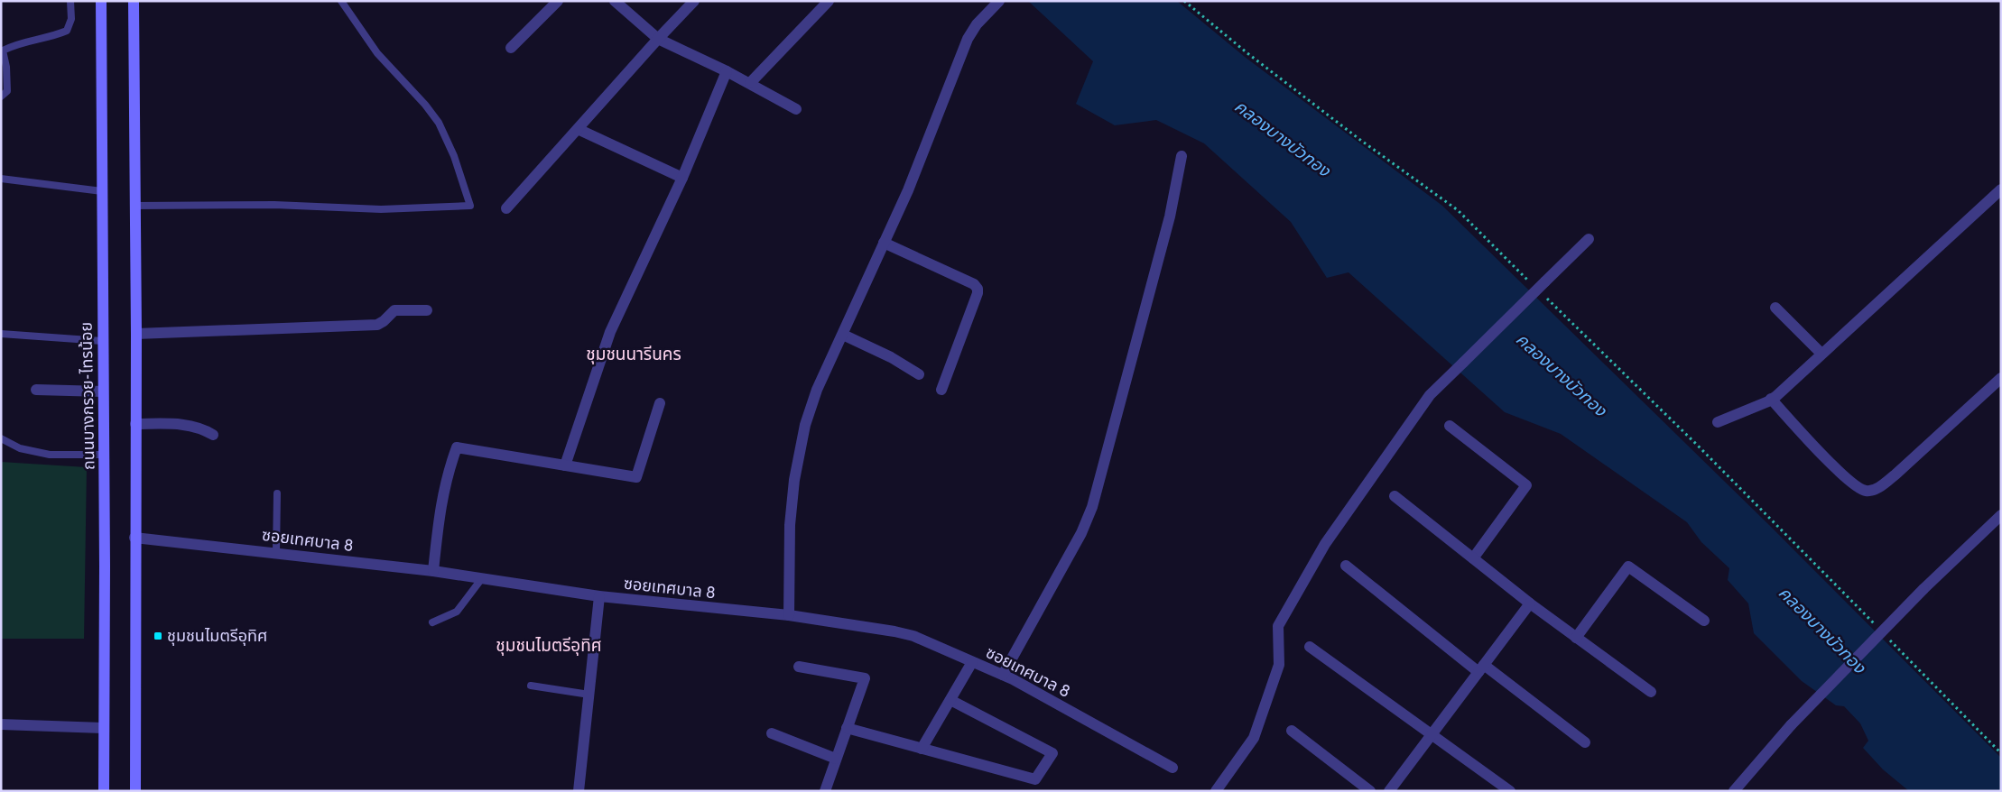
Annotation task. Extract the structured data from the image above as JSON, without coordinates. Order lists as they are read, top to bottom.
{
  "streets": {
    "main road": ["ถนนบางกรวย-ไทรน้อย"],
    "street": ["ซอยเทศบาล 8"]
  },
  "districts": ["ชุมชนนารีนคร", "ชุมชนไมตรีอุทิศ"],
  "water": ["คลองบางบัวทอง"],
  "places": {
    "transit": ["ชุมชนไมตรีอุทิศ"]
  }
}
